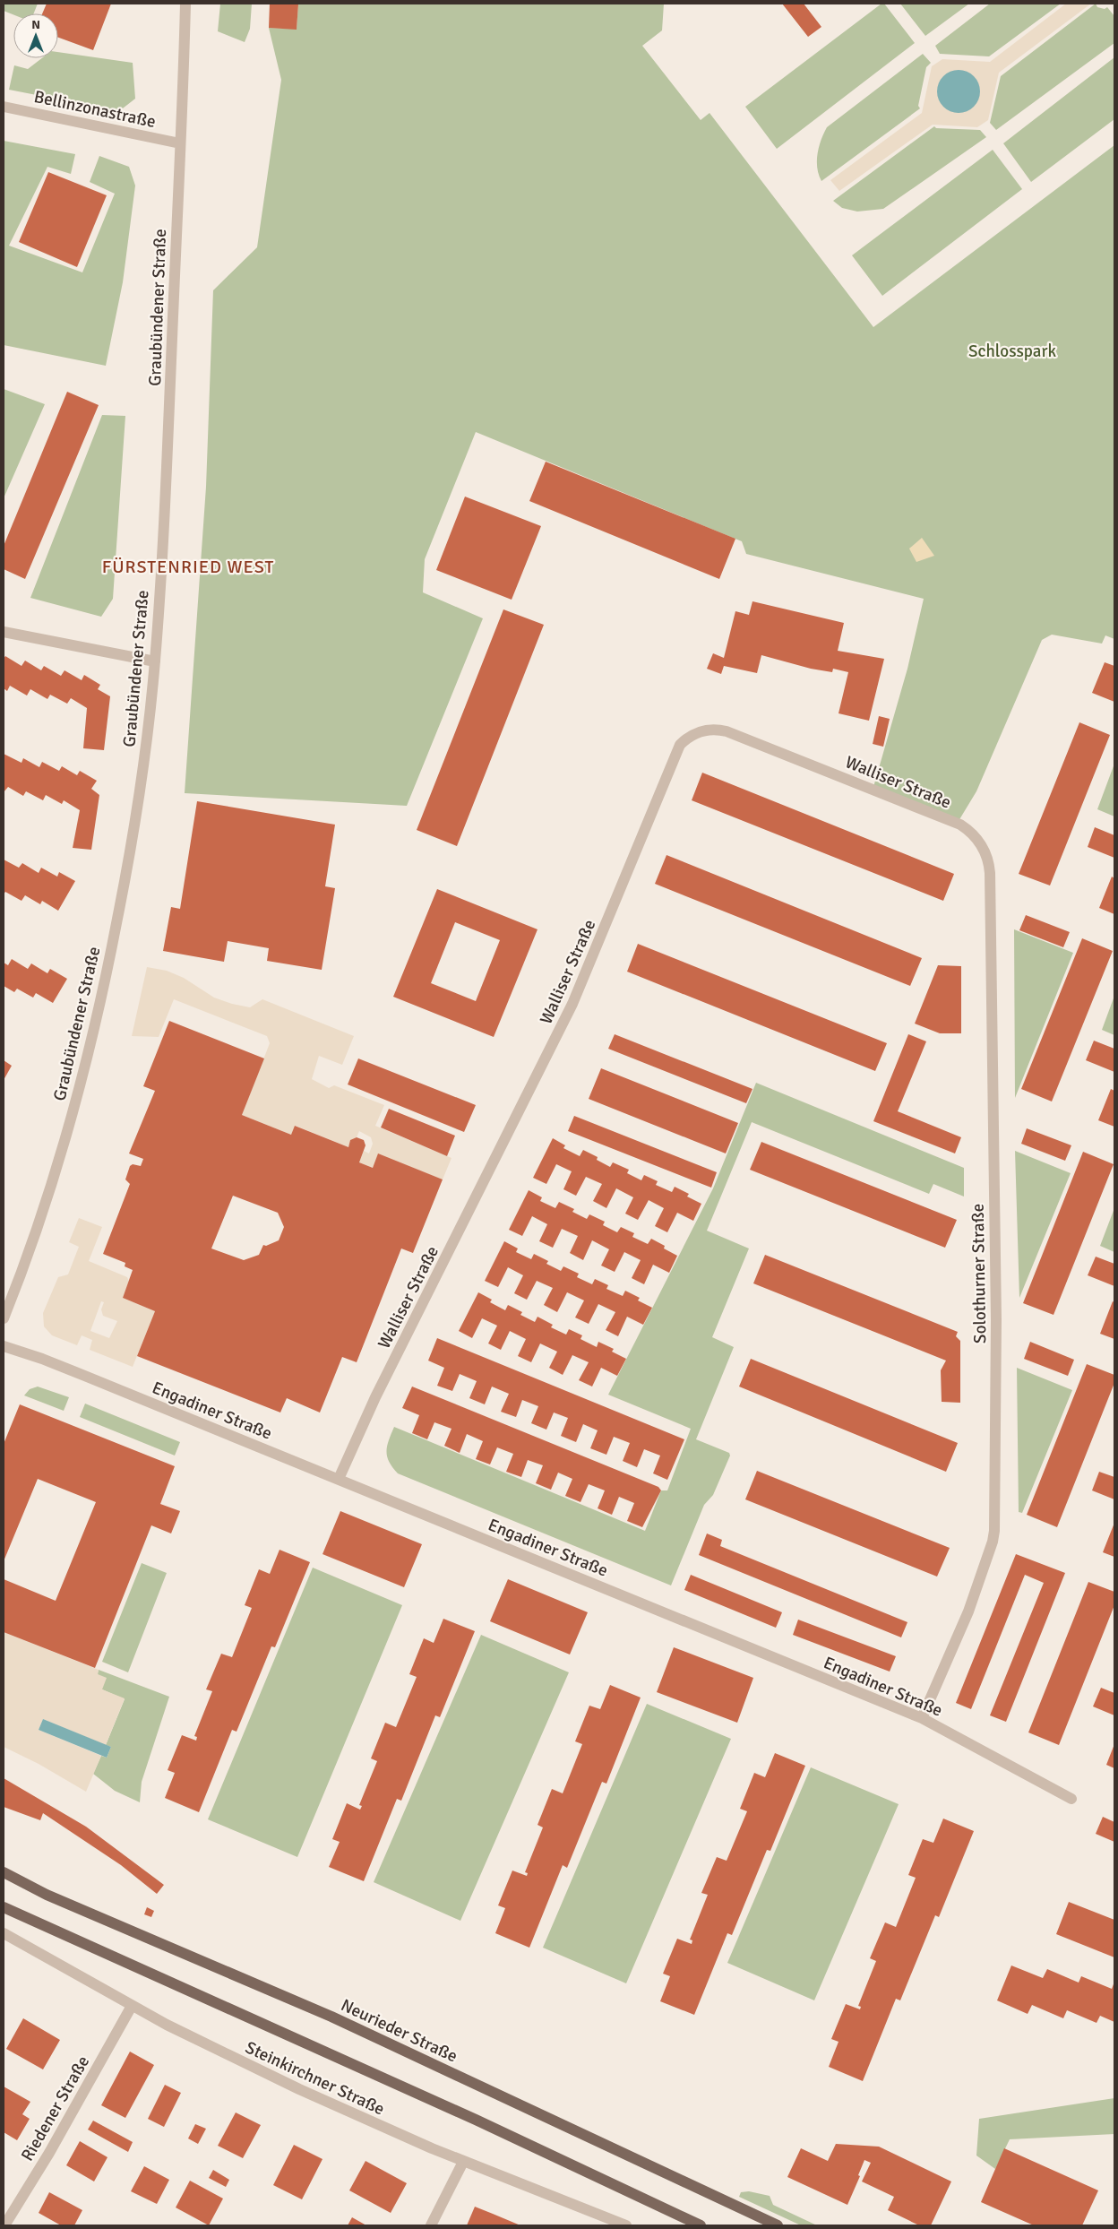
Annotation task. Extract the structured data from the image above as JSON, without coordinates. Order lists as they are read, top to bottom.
{
  "streets": {
    "main road": ["Neurieder Straße"],
    "street": [
      "Bellinzonastraße",
      "Graubündener Straße",
      "Walliser Straße",
      "Solothurner Straße",
      "Engadiner Straße",
      "Steinkirchner Straße",
      "Riedener Straße"
    ]
  },
  "crossings": [
    ["Bellinzonastraße", "Graubündener Straße"],
    ["Walliser Straße", "Solothurner Straße"],
    ["Walliser Straße", "Engadiner Straße"],
    ["Solothurner Straße", "Engadiner Straße"],
    ["Steinkirchner Straße", "Riedener Straße"]
  ],
  "districts": ["FÜRSTENRIED WEST"],
  "parks": ["Schlosspark"],
  "north": "top"
}
